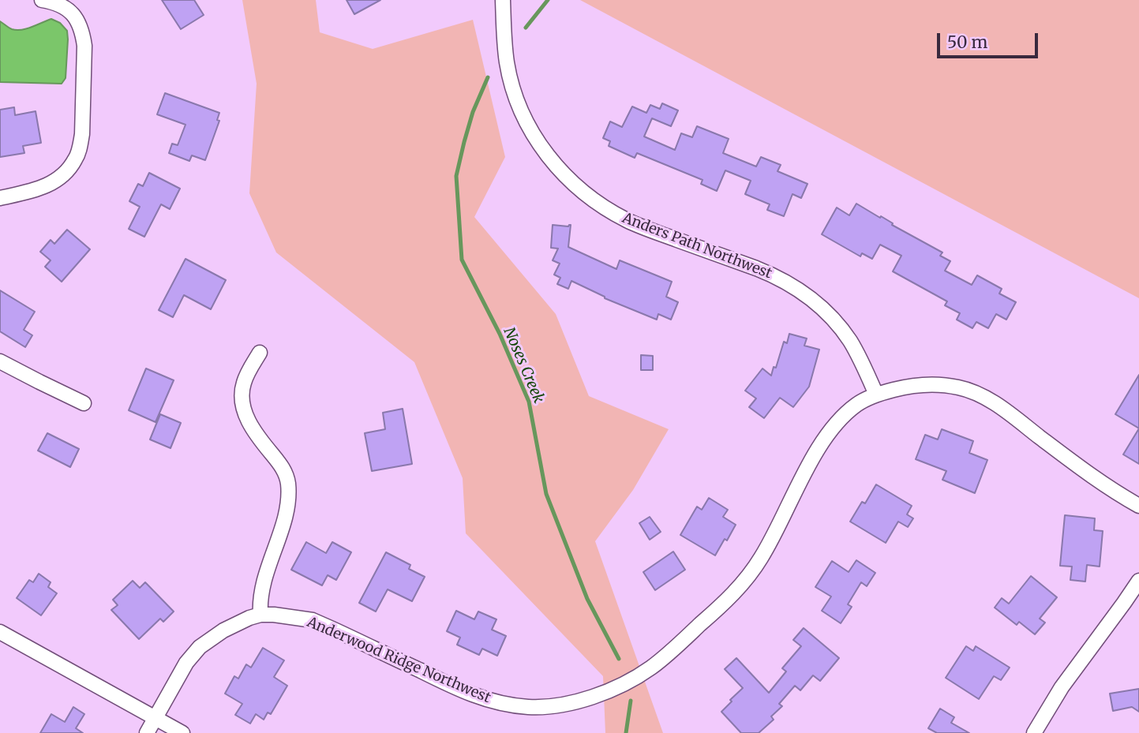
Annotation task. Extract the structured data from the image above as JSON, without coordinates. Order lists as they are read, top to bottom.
{
  "streets": {
    "street": ["Anders Path Northwest", "Anderwood Ridge Northwest"]
  },
  "crossings": [
    ["Anders Path Northwest", "Anderwood Ridge Northwest"]
  ],
  "water": ["Noses Creek"],
  "scale_bar": "50 m"
}
